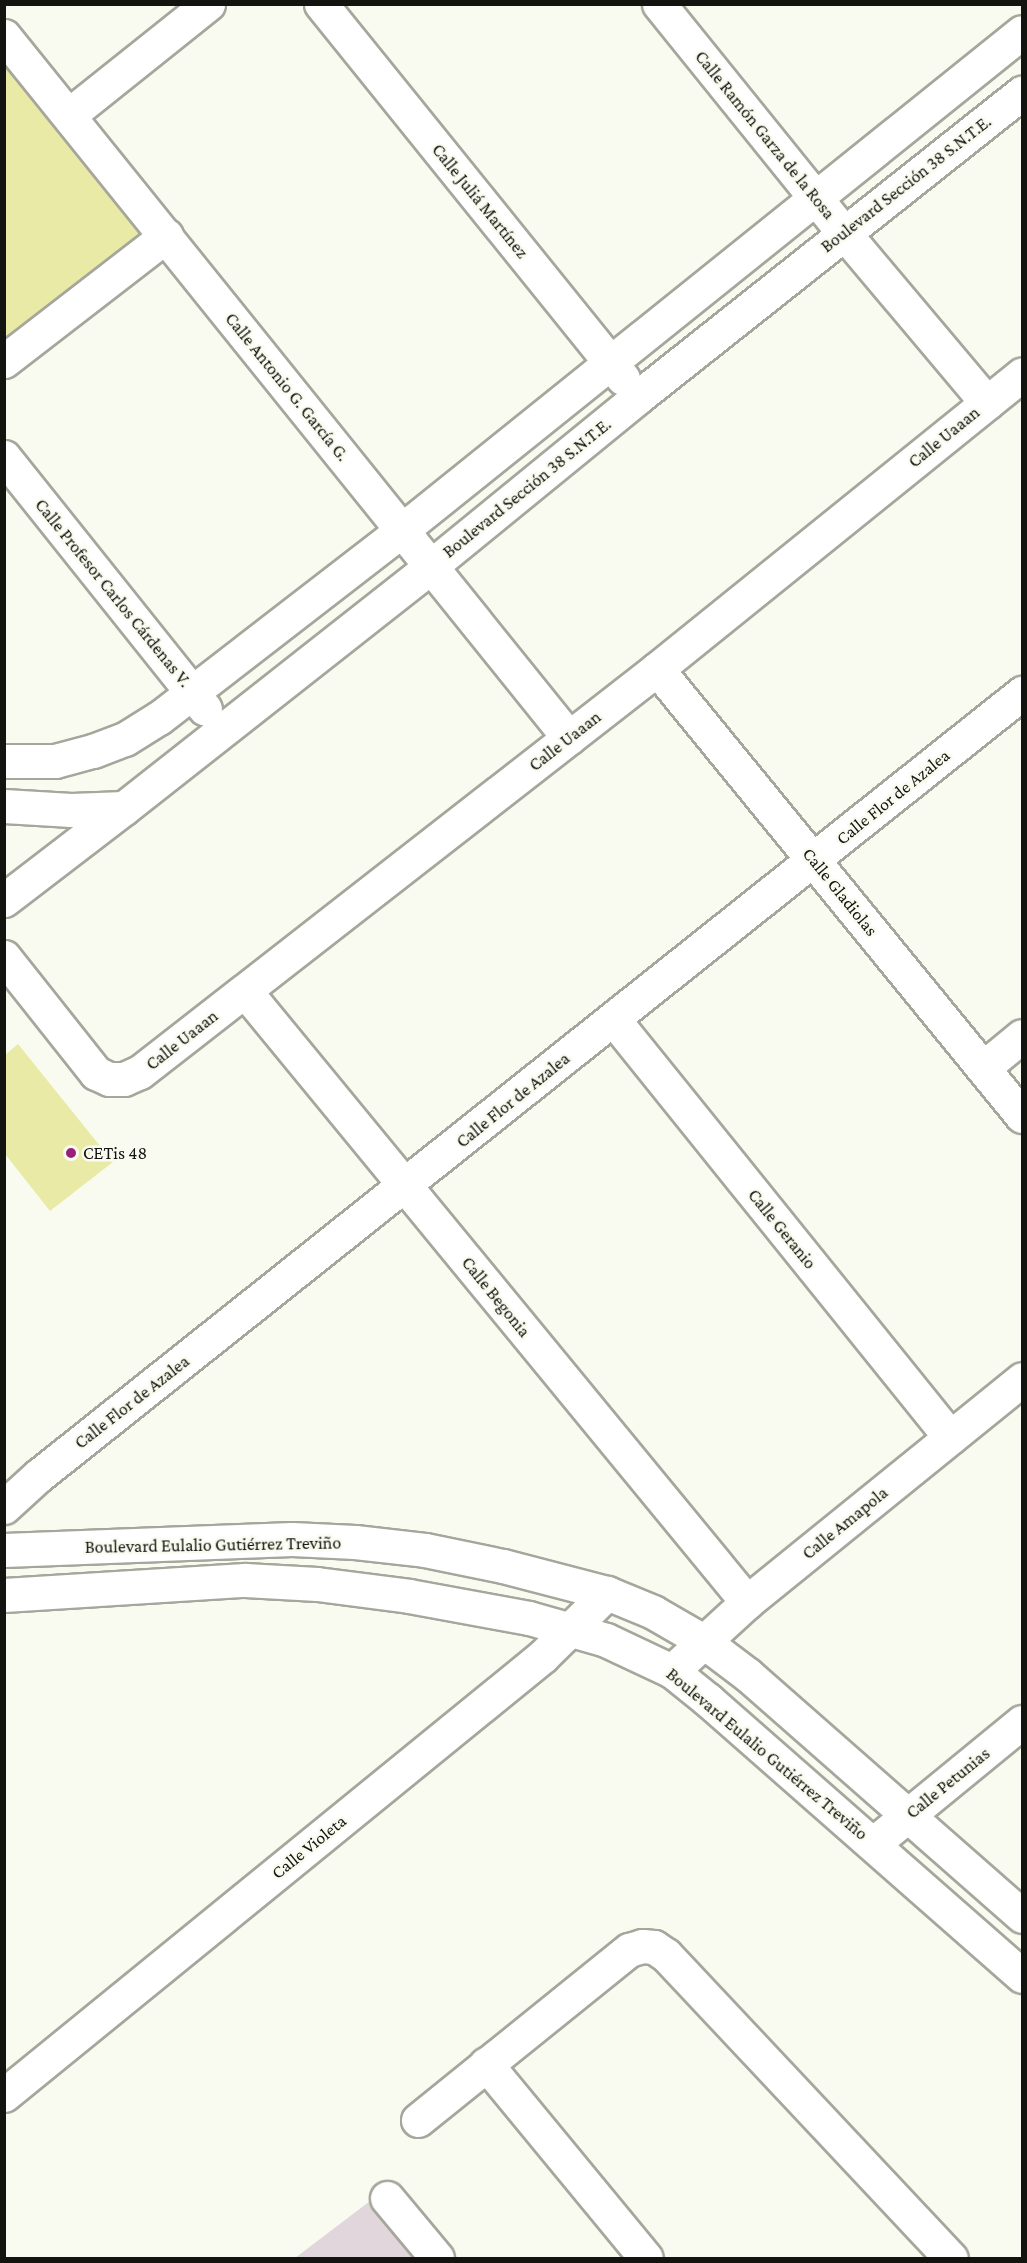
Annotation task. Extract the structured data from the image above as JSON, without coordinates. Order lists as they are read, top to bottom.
{
  "streets": {
    "street": [
      "Calle Ramón Garza de la Rosa",
      "Boulevard Sección 38 S.N.T.E.",
      "Calle Juliá Martínez",
      "Calle Antonio G. García G.",
      "Calle Uaaan",
      "Calle Profesor Carlos Cárdenas V.",
      "Calle Flor de Azalea",
      "Calle Gladiolas",
      "Calle Geranio",
      "Calle Begonia",
      "Calle Amapola",
      "Boulevard Eulalio Gutiérrez Treviño",
      "Calle Petunias",
      "Calle Violeta"
    ]
  },
  "crossings": [
    ["Calle Ramón Garza de la Rosa", "Boulevard Sección 38 S.N.T.E."],
    ["Calle Ramón Garza de la Rosa", "Calle Uaaan"],
    ["Boulevard Sección 38 S.N.T.E.", "Calle Juliá Martínez"],
    ["Boulevard Sección 38 S.N.T.E.", "Calle Antonio G. García G."],
    ["Boulevard Sección 38 S.N.T.E.", "Calle Profesor Carlos Cárdenas V."],
    ["Calle Antonio G. García G.", "Calle Uaaan"],
    ["Calle Uaaan", "Calle Gladiolas"],
    ["Calle Uaaan", "Calle Begonia"],
    ["Calle Flor de Azalea", "Calle Gladiolas"],
    ["Calle Flor de Azalea", "Calle Geranio"],
    ["Calle Flor de Azalea", "Calle Begonia"],
    ["Calle Geranio", "Calle Amapola"],
    ["Calle Begonia", "Calle Amapola"],
    ["Calle Amapola", "Boulevard Eulalio Gutiérrez Treviño"],
    ["Boulevard Eulalio Gutiérrez Treviño", "Calle Petunias"],
    ["Boulevard Eulalio Gutiérrez Treviño", "Calle Violeta"]
  ],
  "places": ["CETis 48"]
}
